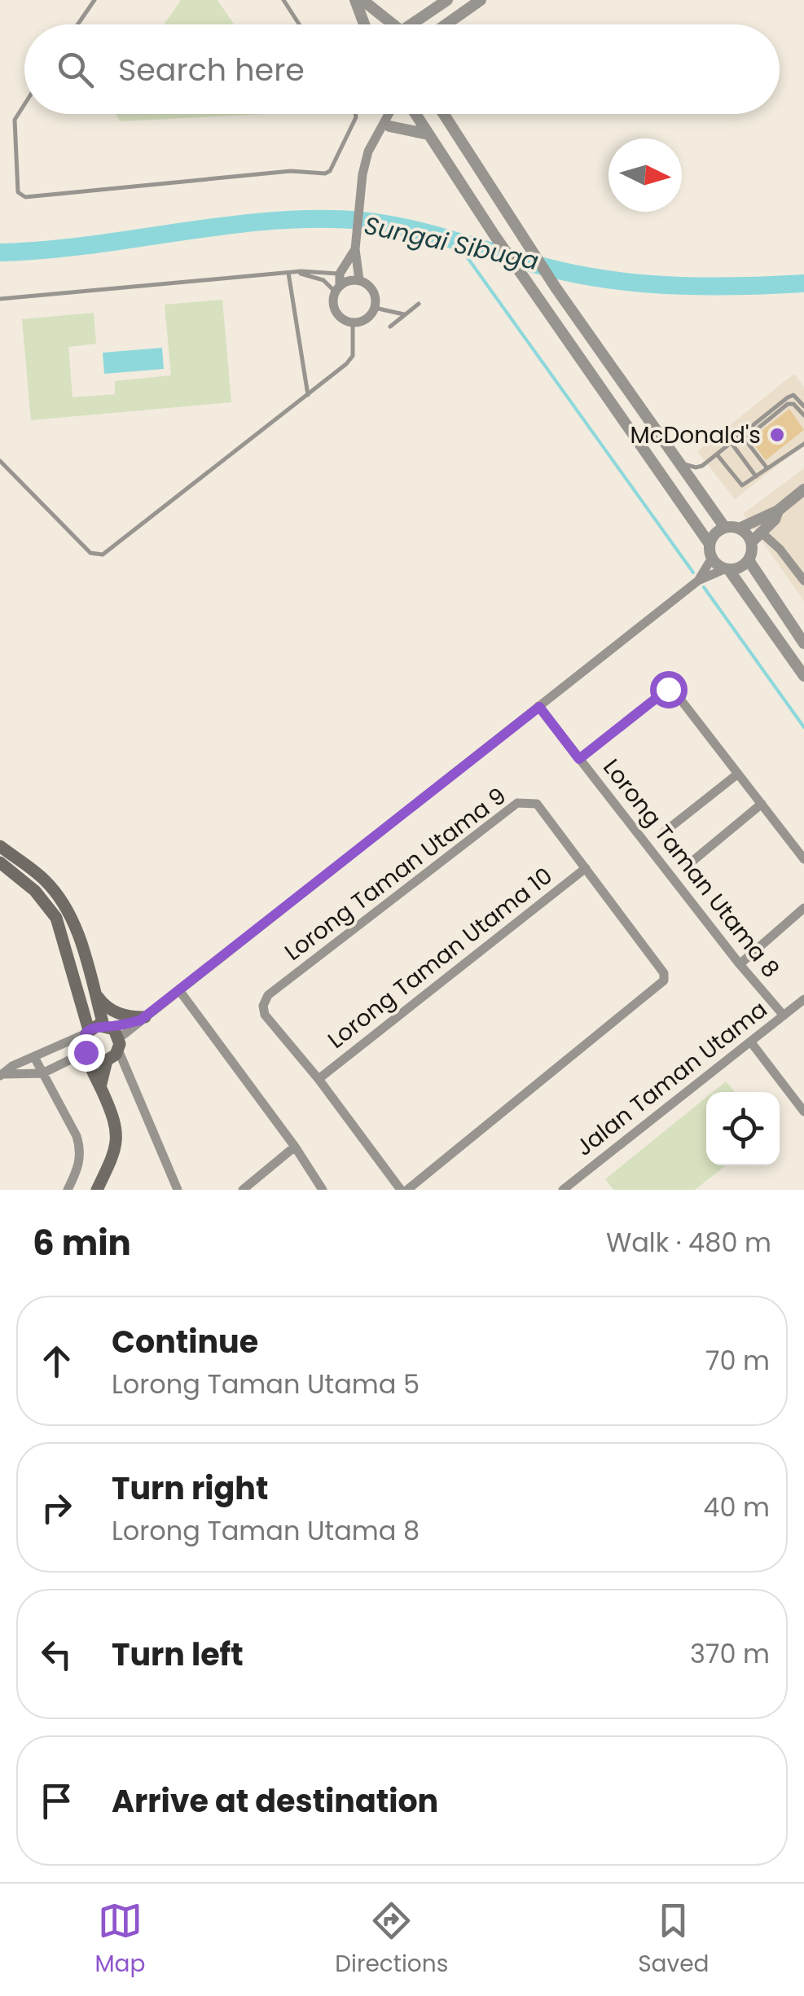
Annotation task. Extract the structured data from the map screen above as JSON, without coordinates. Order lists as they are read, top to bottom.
{
  "streets": {
    "street": [
      "Lorong Taman Utama 8",
      "Lorong Taman Utama 9",
      "Lorong Taman Utama 10",
      "Jalan Taman Utama"
    ]
  },
  "crossings": [
    ["Lorong Taman Utama 8", "Jalan Taman Utama"],
    ["Lorong Taman Utama 9", "Lorong Taman Utama 10"]
  ],
  "water": ["Sungai Sibuga"],
  "places": ["McDonald's"],
  "north": "right",
  "page": {
    "search": "Search here",
    "heading": ["6 min", "Walk · 480 m"],
    "list": [
      ["Continue", "Lorong Taman Utama 5", "70 m"],
      ["Turn right", "Lorong Taman Utama 8", "40 m"],
      ["Turn left", "370 m"],
      "Arrive at destination"
    ],
    "nav": ["Map", "Directions", "Saved"]
  }
}
